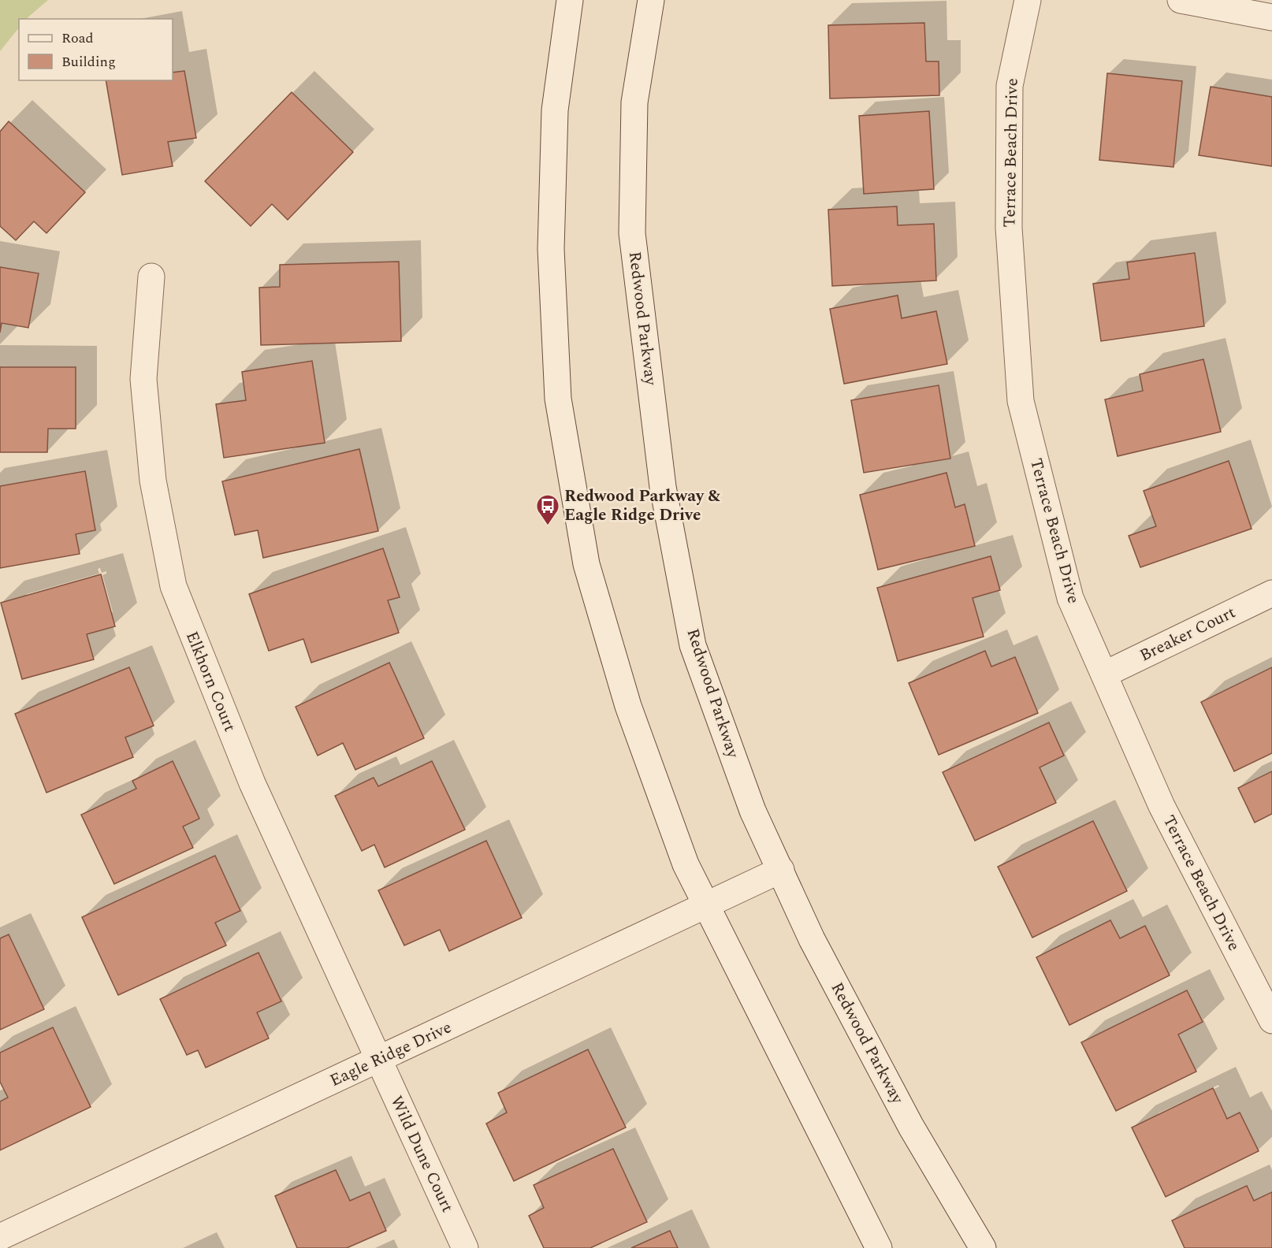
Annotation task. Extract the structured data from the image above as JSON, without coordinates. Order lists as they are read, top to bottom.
{
  "streets": {
    "street": [
      "Terrace Beach Drive",
      "Redwood Parkway",
      "Breaker Court",
      "Elkhorn Court",
      "Eagle Ridge Drive",
      "Wild Dune Court"
    ]
  },
  "crossings": [
    ["Terrace Beach Drive", "Breaker Court"],
    ["Redwood Parkway", "Eagle Ridge Drive"],
    ["Elkhorn Court", "Eagle Ridge Drive"],
    ["Elkhorn Court", "Wild Dune Court"],
    ["Eagle Ridge Drive", "Wild Dune Court"]
  ],
  "places": {
    "bus stop": ["Redwood Parkway & Eagle Ridge Drive"]
  },
  "legend": ["Road", "Building"]
}
